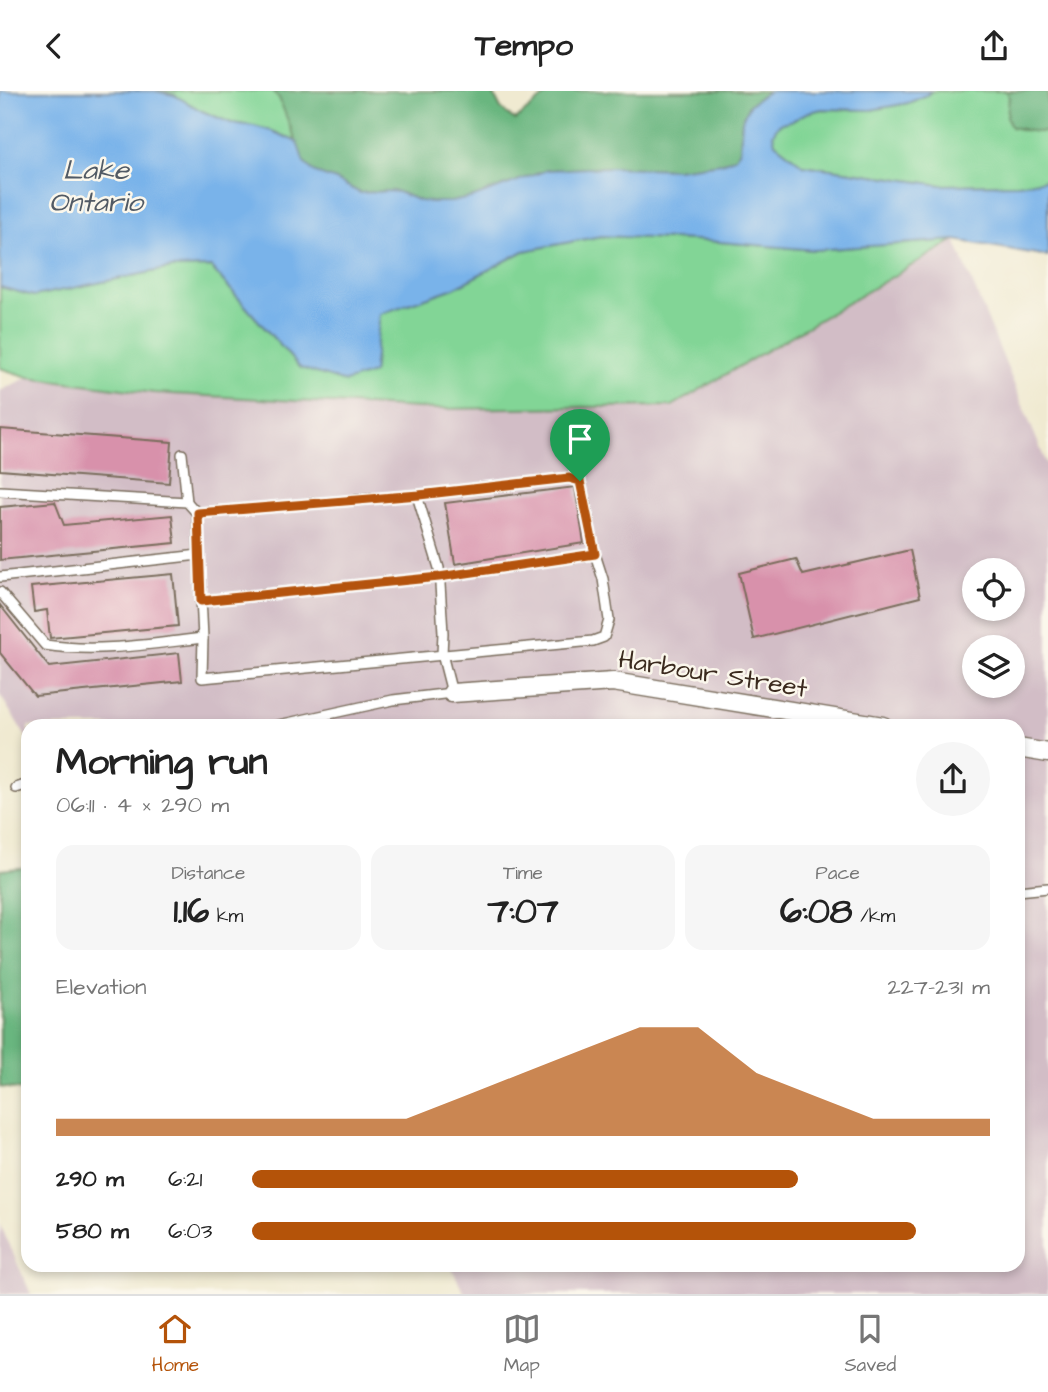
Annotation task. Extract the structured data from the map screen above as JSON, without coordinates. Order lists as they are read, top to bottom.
{
  "streets": {
    "street": ["Harbour Street"]
  },
  "water": ["Lake Ontario"],
  "page": {
    "header": "Tempo",
    "heading": ["Morning run", "06:11 · 4 × 290 m"],
    "stats": [
      ["Distance", "1.16 km"],
      ["Time", "7:07"],
      ["Pace", "6:08 /km"]
    ],
    "chart": ["Elevation", "227–231 m"],
    "list": [
      {
        "name": "290 m",
        "note": "6:21"
      },
      {
        "name": "580 m",
        "note": "6:03"
      }
    ],
    "tabs": ["Home", "Map", "Saved"]
  }
}
